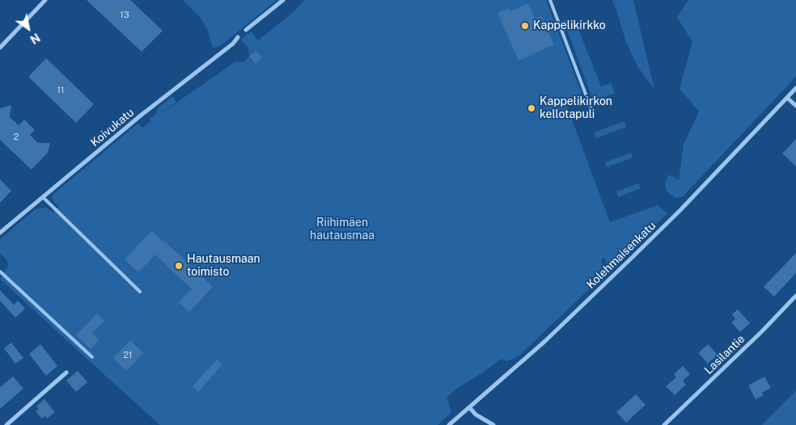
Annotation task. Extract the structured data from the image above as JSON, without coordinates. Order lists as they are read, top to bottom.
{
  "streets": {
    "street": ["Koivukatu", "Kolehmaisenkatu", "Lasilantie"]
  },
  "parks": ["Riihimäen hautausmaa"],
  "places": ["Kappelikirkko", "Kappelikirkon kellotapuli", "Hautausmaan toimisto"],
  "house_numbers": [
    "13",
    "11",
    "2",
    "21"
  ],
  "north": "bottom right"
}
